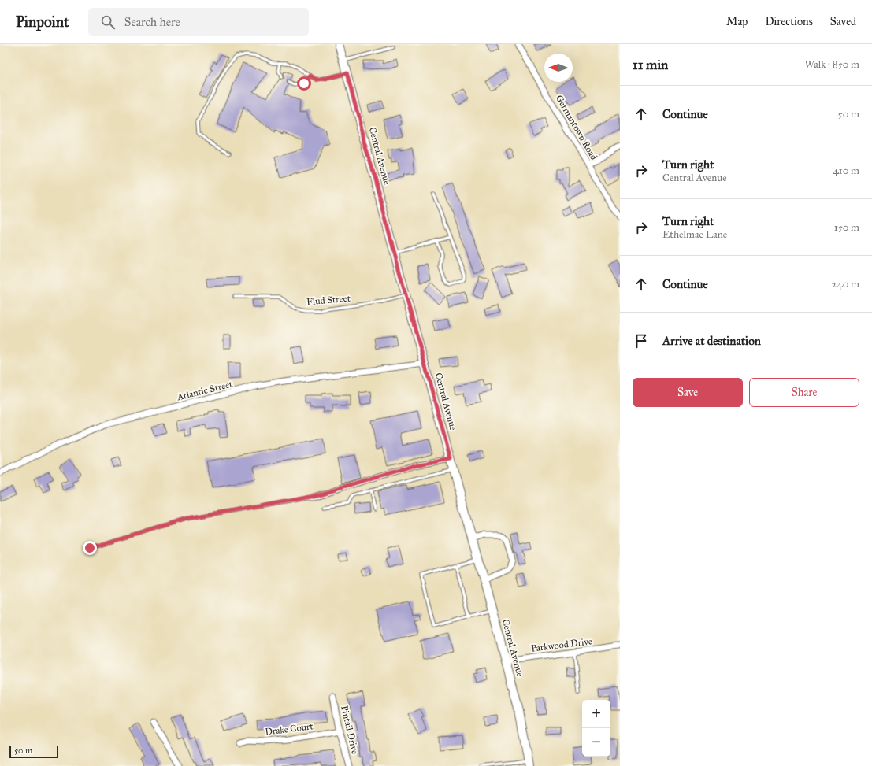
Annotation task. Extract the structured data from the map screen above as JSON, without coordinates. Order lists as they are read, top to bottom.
{
  "streets": {
    "street": [
      "Germantown Road",
      "Central Avenue",
      "Atlantic Street",
      "Parkwood Drive",
      "Drake Court",
      "Pintail Drive"
    ],
    "lane": ["Flud Street"]
  },
  "crossings": [
    ["Central Avenue", "Flud Street"],
    ["Central Avenue", "Atlantic Street"],
    ["Central Avenue", "Parkwood Drive"],
    ["Drake Court", "Pintail Drive"]
  ],
  "scale_bar": "50 m",
  "north": "left",
  "page": {
    "header": "Pinpoint",
    "search": "Search here",
    "nav": ["Map", "Directions", "Saved"],
    "heading": ["11 min", "Walk · 850 m"],
    "list": [
      ["Continue", "50 m"],
      ["Turn right", "Central Avenue", "410 m"],
      ["Turn right", "Ethelmae Lane", "150 m"],
      ["Continue", "240 m"],
      "Arrive at destination"
    ],
    "buttons": ["Save", "Share"],
    "map_buttons": ["+", "−"],
    "scale": "50 m"
  }
}
